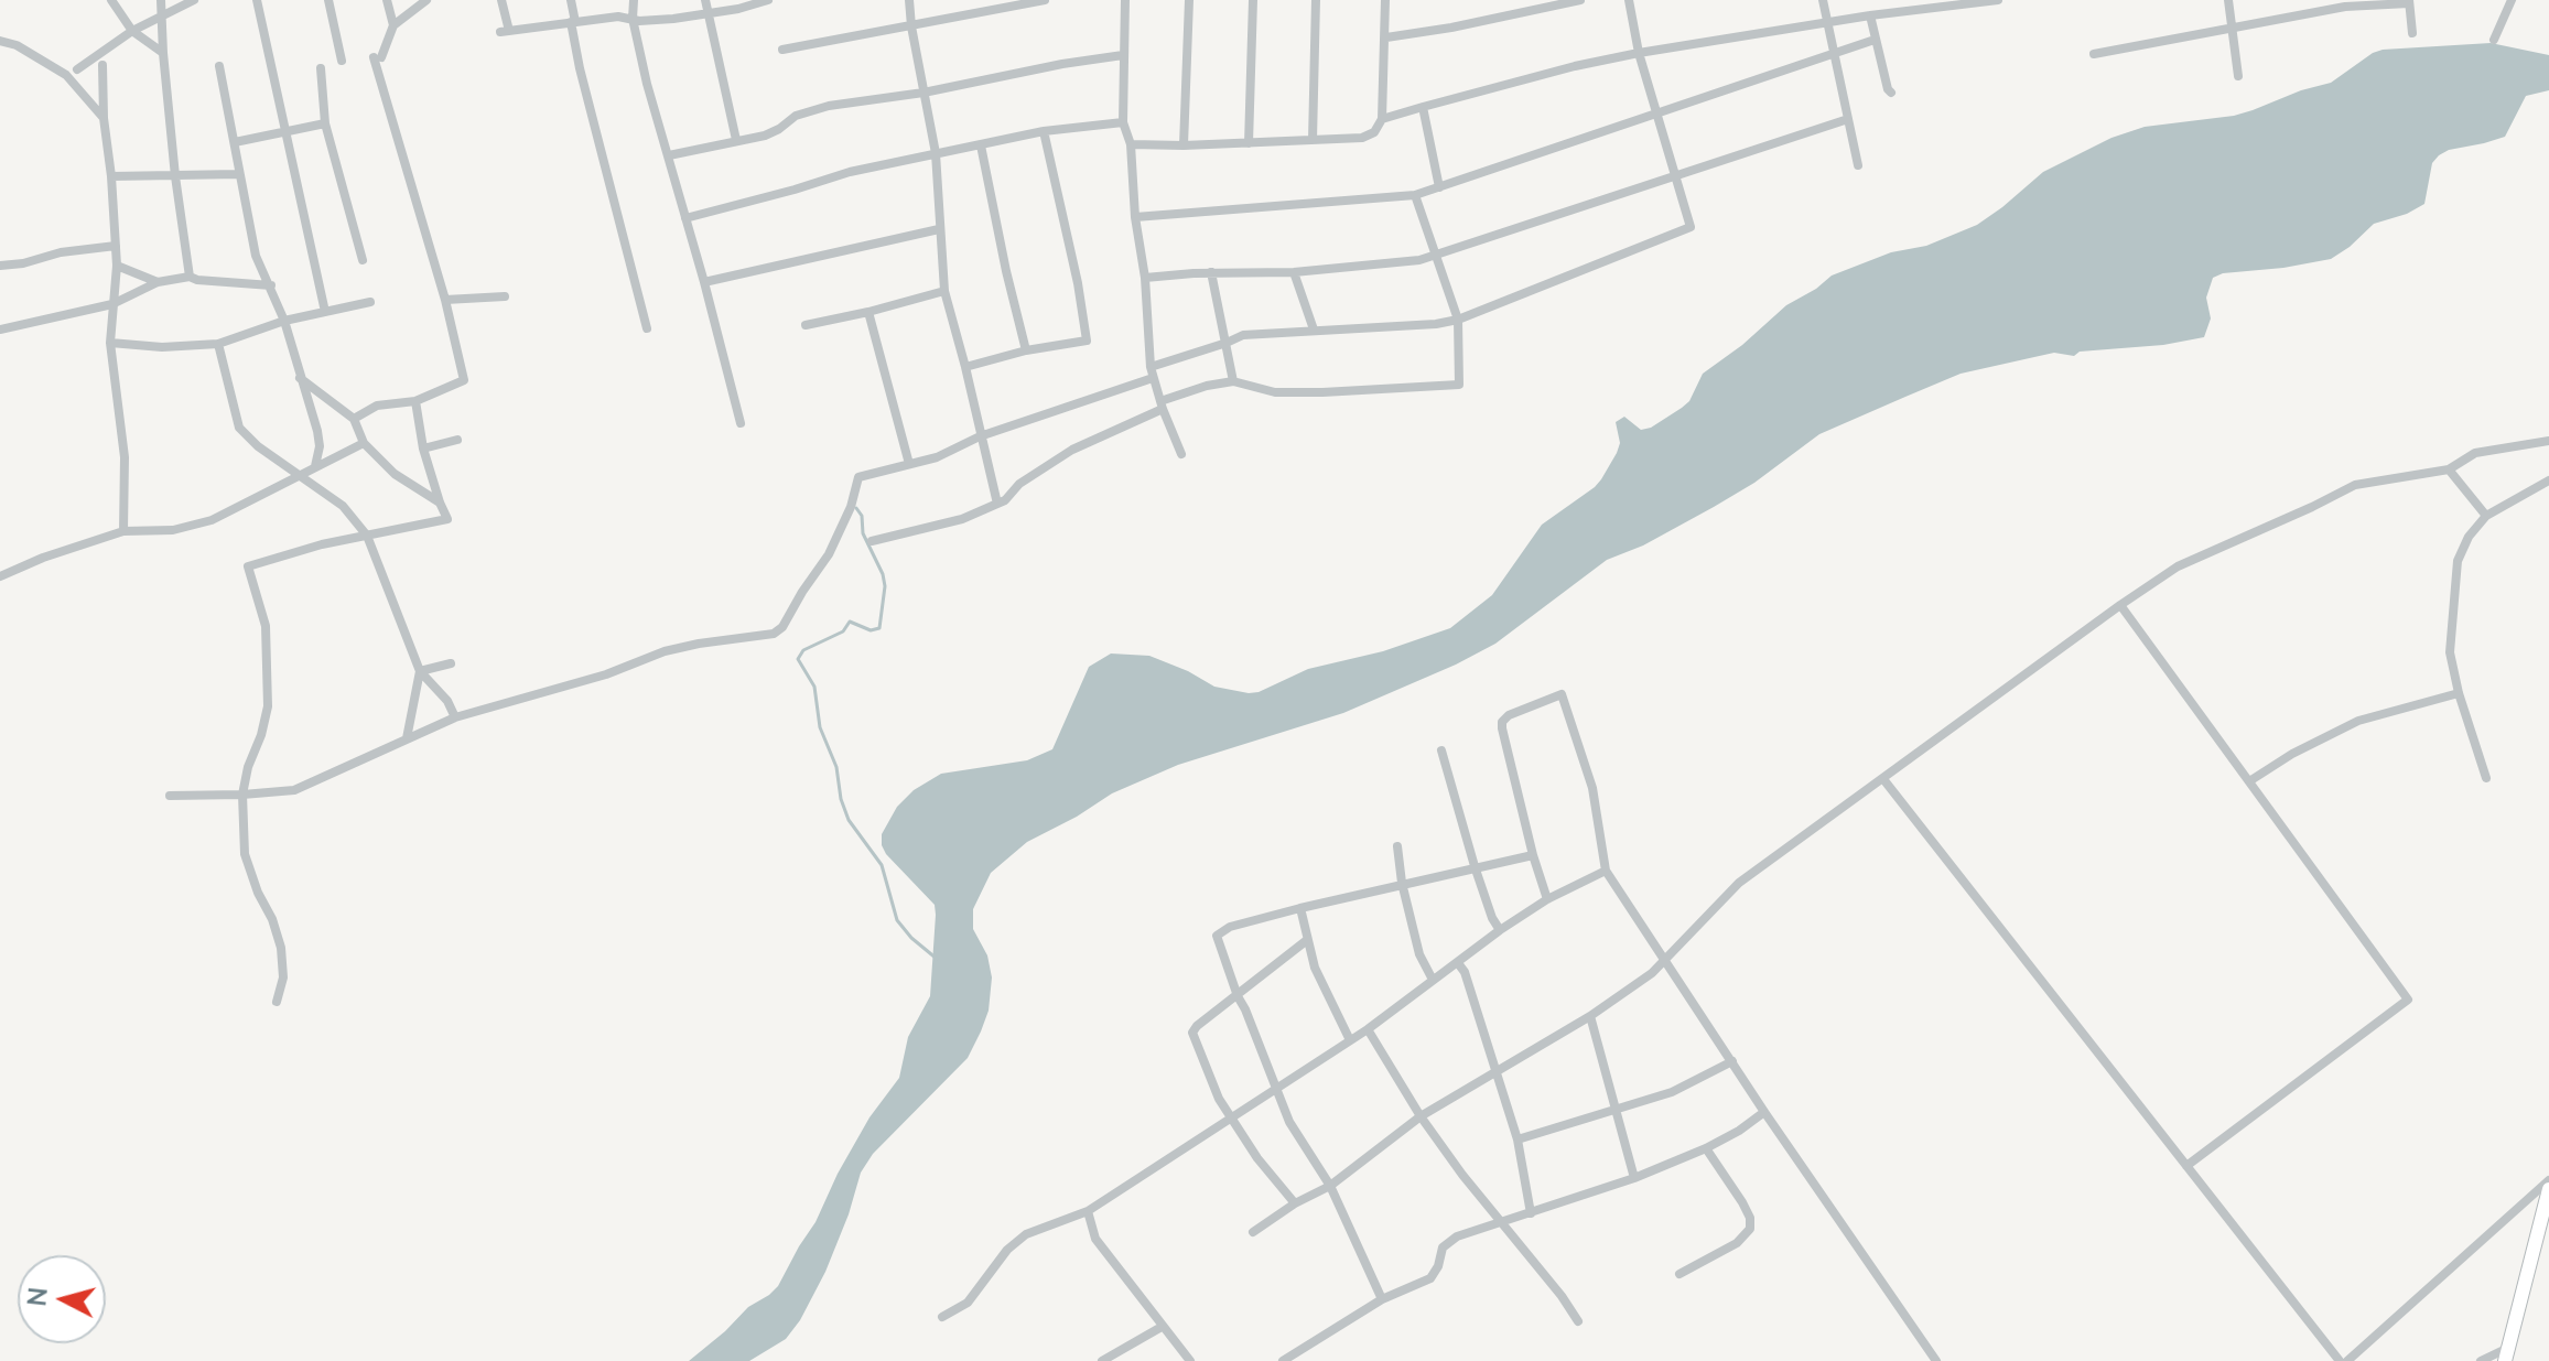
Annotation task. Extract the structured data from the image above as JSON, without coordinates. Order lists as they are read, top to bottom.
{
  "north": "left"
}
